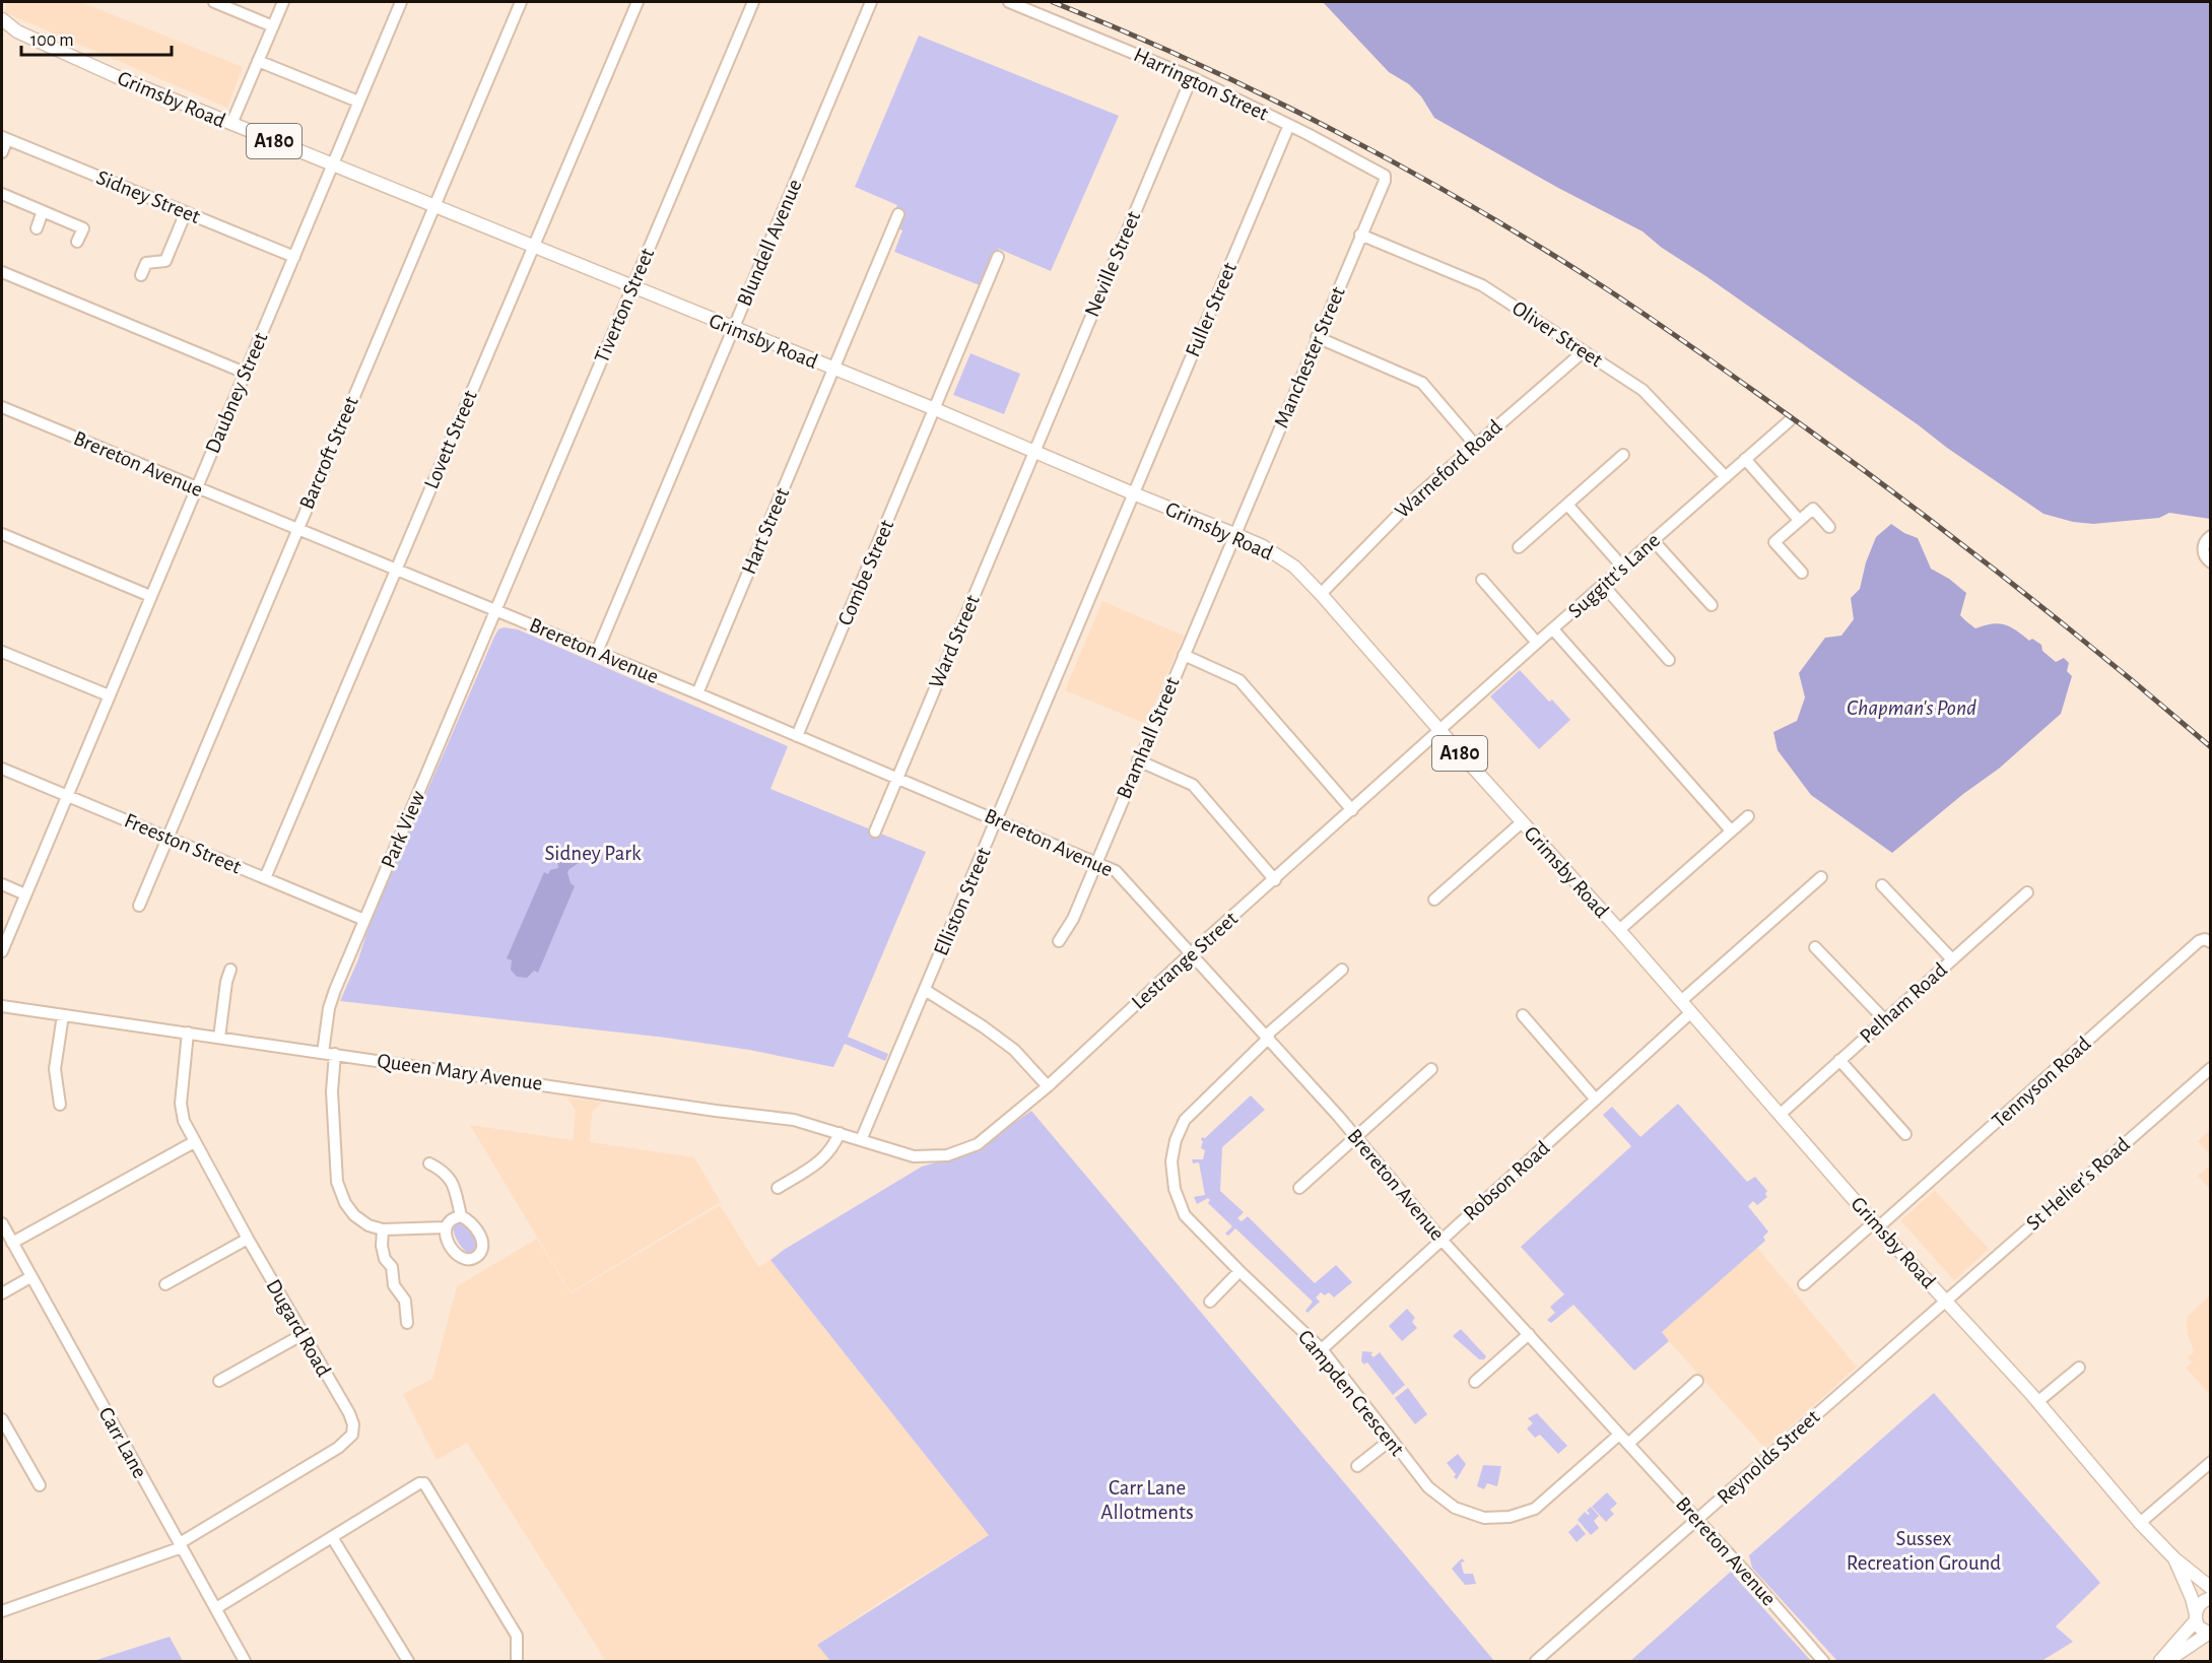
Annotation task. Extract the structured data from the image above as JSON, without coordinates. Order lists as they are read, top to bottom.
{
  "streets": {
    "main road": ["Grimsby Road", "A180"],
    "street": [
      "Harrington Street",
      "Sidney Street",
      "Blundell Avenue",
      "Neville Street",
      "Tiverton Street",
      "Fuller Street",
      "Oliver Street",
      "Manchester Street",
      "Daubney Street",
      "Lovett Street",
      "Barcroft Street",
      "Brereton Avenue",
      "Warneford Road",
      "Hart Street",
      "Combe Street",
      "Suggitt's Lane",
      "Ward Street",
      "Bramhall Street",
      "Park View",
      "Freeston Street",
      "Elliston Street",
      "Lestrange Street",
      "Pelham Road",
      "Queen Mary Avenue",
      "Tennyson Road",
      "Robson Road",
      "St Helier's Road",
      "Dugard Road",
      "Campden Crescent",
      "Carr Lane",
      "Reynolds Street"
    ]
  },
  "crossings": [
    ["Harrington Street", "Neville Street"],
    ["Harrington Street", "Fuller Street"],
    ["Harrington Street", "Manchester Street"],
    ["Grimsby Road", "A180"],
    ["Grimsby Road", "Blundell Avenue"],
    ["Grimsby Road", "Neville Street"],
    ["Grimsby Road", "Tiverton Street"],
    ["Grimsby Road", "Fuller Street"],
    ["Grimsby Road", "Manchester Street"],
    ["Grimsby Road", "Daubney Street"],
    ["Grimsby Road", "Lovett Street"],
    ["Grimsby Road", "Barcroft Street"],
    ["Grimsby Road", "Warneford Road"],
    ["Grimsby Road", "Hart Street"],
    ["Grimsby Road", "Combe Street"],
    ["Grimsby Road", "Suggitt's Lane"],
    ["Grimsby Road", "Ward Street"],
    ["Grimsby Road", "Bramhall Street"],
    ["Grimsby Road", "Elliston Street"],
    ["Grimsby Road", "Lestrange Street"],
    ["Grimsby Road", "Pelham Road"],
    ["Grimsby Road", "Tennyson Road"],
    ["Grimsby Road", "Robson Road"],
    ["Grimsby Road", "St Helier's Road"],
    ["Grimsby Road", "Reynolds Street"],
    ["Sidney Street", "Daubney Street"],
    ["Blundell Avenue", "Brereton Avenue"],
    ["Neville Street", "Ward Street"],
    ["Tiverton Street", "Brereton Avenue"],
    ["Tiverton Street", "Park View"],
    ["Fuller Street", "Elliston Street"],
    ["Oliver Street", "Manchester Street"],
    ["Oliver Street", "Warneford Road"],
    ["Oliver Street", "Suggitt's Lane"],
    ["Manchester Street", "Bramhall Street"],
    ["Daubney Street", "Brereton Avenue"],
    ["Daubney Street", "Freeston Street"],
    ["Lovett Street", "Brereton Avenue"],
    ["Lovett Street", "Freeston Street"],
    ["Barcroft Street", "Brereton Avenue"],
    ["Barcroft Street", "Freeston Street"],
    ["Brereton Avenue", "Hart Street"],
    ["Brereton Avenue", "Combe Street"],
    ["Brereton Avenue", "Ward Street"],
    ["Brereton Avenue", "Bramhall Street"],
    ["Brereton Avenue", "Park View"],
    ["Brereton Avenue", "Elliston Street"],
    ["Brereton Avenue", "Lestrange Street"],
    ["Brereton Avenue", "Robson Road"],
    ["Brereton Avenue", "Campden Crescent"],
    ["Brereton Avenue", "Reynolds Street"],
    ["Suggitt's Lane", "Lestrange Street"],
    ["Park View", "Freeston Street"],
    ["Park View", "Queen Mary Avenue"],
    ["Elliston Street", "Queen Mary Avenue"],
    ["Lestrange Street", "Queen Mary Avenue"],
    ["Queen Mary Avenue", "Dugard Road"],
    ["Robson Road", "Campden Crescent"],
    ["St Helier's Road", "Reynolds Street"],
    ["Dugard Road", "Carr Lane"]
  ],
  "water": ["Chapman's Pond"],
  "parks": ["Sidney Park", "Carr Lane Allotments", "Sussex Recreation Ground"],
  "scale_bar": "100 m"
}
